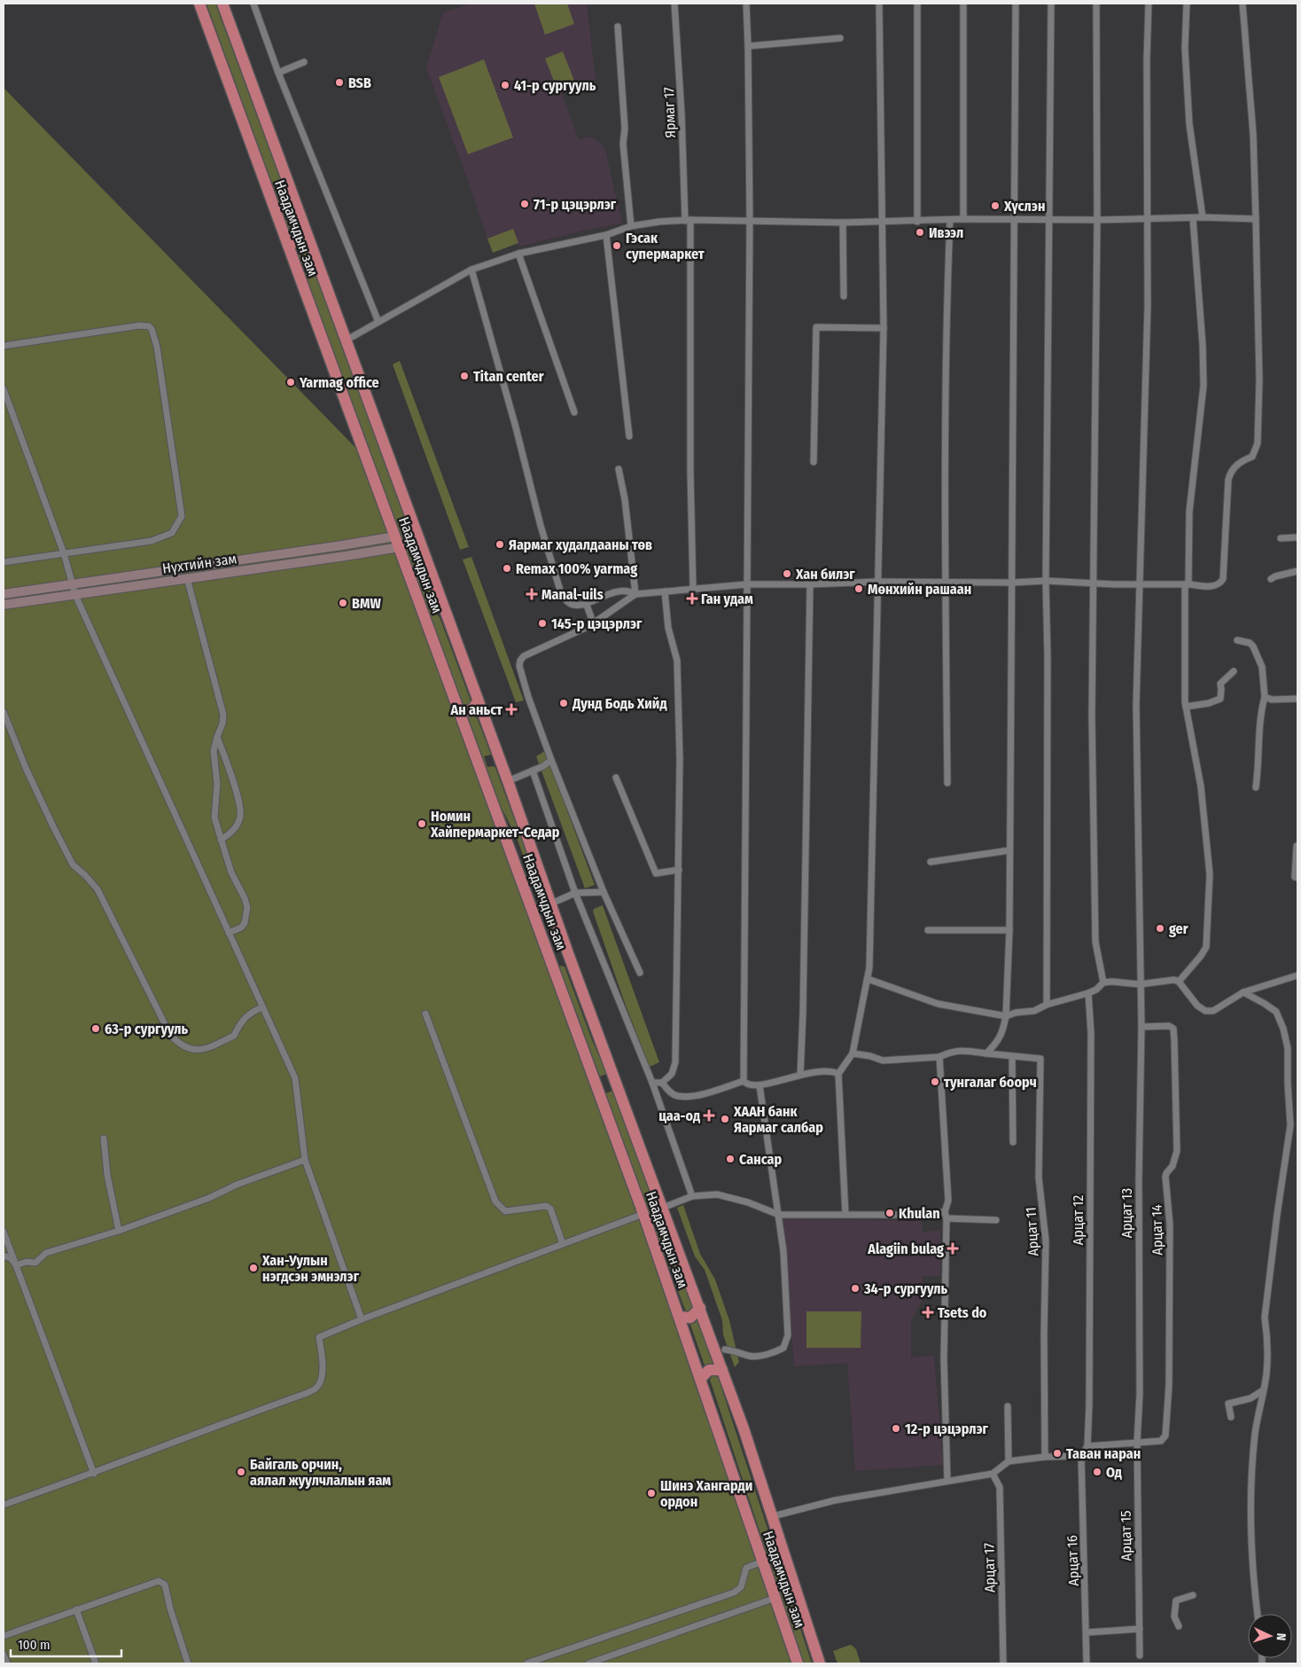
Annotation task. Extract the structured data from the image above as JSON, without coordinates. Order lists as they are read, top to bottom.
{
  "streets": {
    "highway": ["Наадамчдын зам"],
    "main road": ["Нүхтийн зам"],
    "street": [
      "Ярмаг 17",
      "Арцат 13",
      "Арцат 12",
      "Арцат 14",
      "Арцат 11",
      "Арцат 15",
      "Арцат 16",
      "Арцат 17"
    ]
  },
  "crossings": [
    ["Наадамчдын зам", "Нүхтийн зам"],
    ["Арцат 13", "Арцат 14"],
    ["Арцат 13", "Арцат 15"],
    ["Арцат 14", "Арцат 15"]
  ],
  "places": {
    "other": [
      "BSB",
      "41-р сургууль",
      "71-р цэцэрлэг",
      "Хүслэн",
      "Ивээл",
      "Гэсак супермаркет",
      "Titan center",
      "Yarmag office",
      "Яармаг худалдааны төв",
      "Remax 100% yarmag",
      "Хан билэг",
      "Мөнхийн рашаан",
      "BMW",
      "145-р цэцэрлэг",
      "Дунд Бодь Хийд",
      "Номин Хайпермаркет-Седар",
      "ger",
      "63-р сургууль",
      "тунгалаг боорч",
      "ХААН банк Яармаг салбар",
      "Сансар",
      "Khulan",
      "Хан-Уулын нэгдсэн эмнэлэг",
      "34-р сургууль",
      "12-р цэцэрлэг",
      "Таван наран",
      "Байгаль орчин, аялал жуулчлалын яам",
      "Од",
      "Шинэ Хангарди ордон"
    ],
    "health": [
      "Manal-uils",
      "Ган удам",
      "Ан аньст",
      "цаа-од",
      "Alagiin bulag",
      "Tsets do"
    ]
  },
  "scale_bar": "100 m",
  "north": "right"
}
